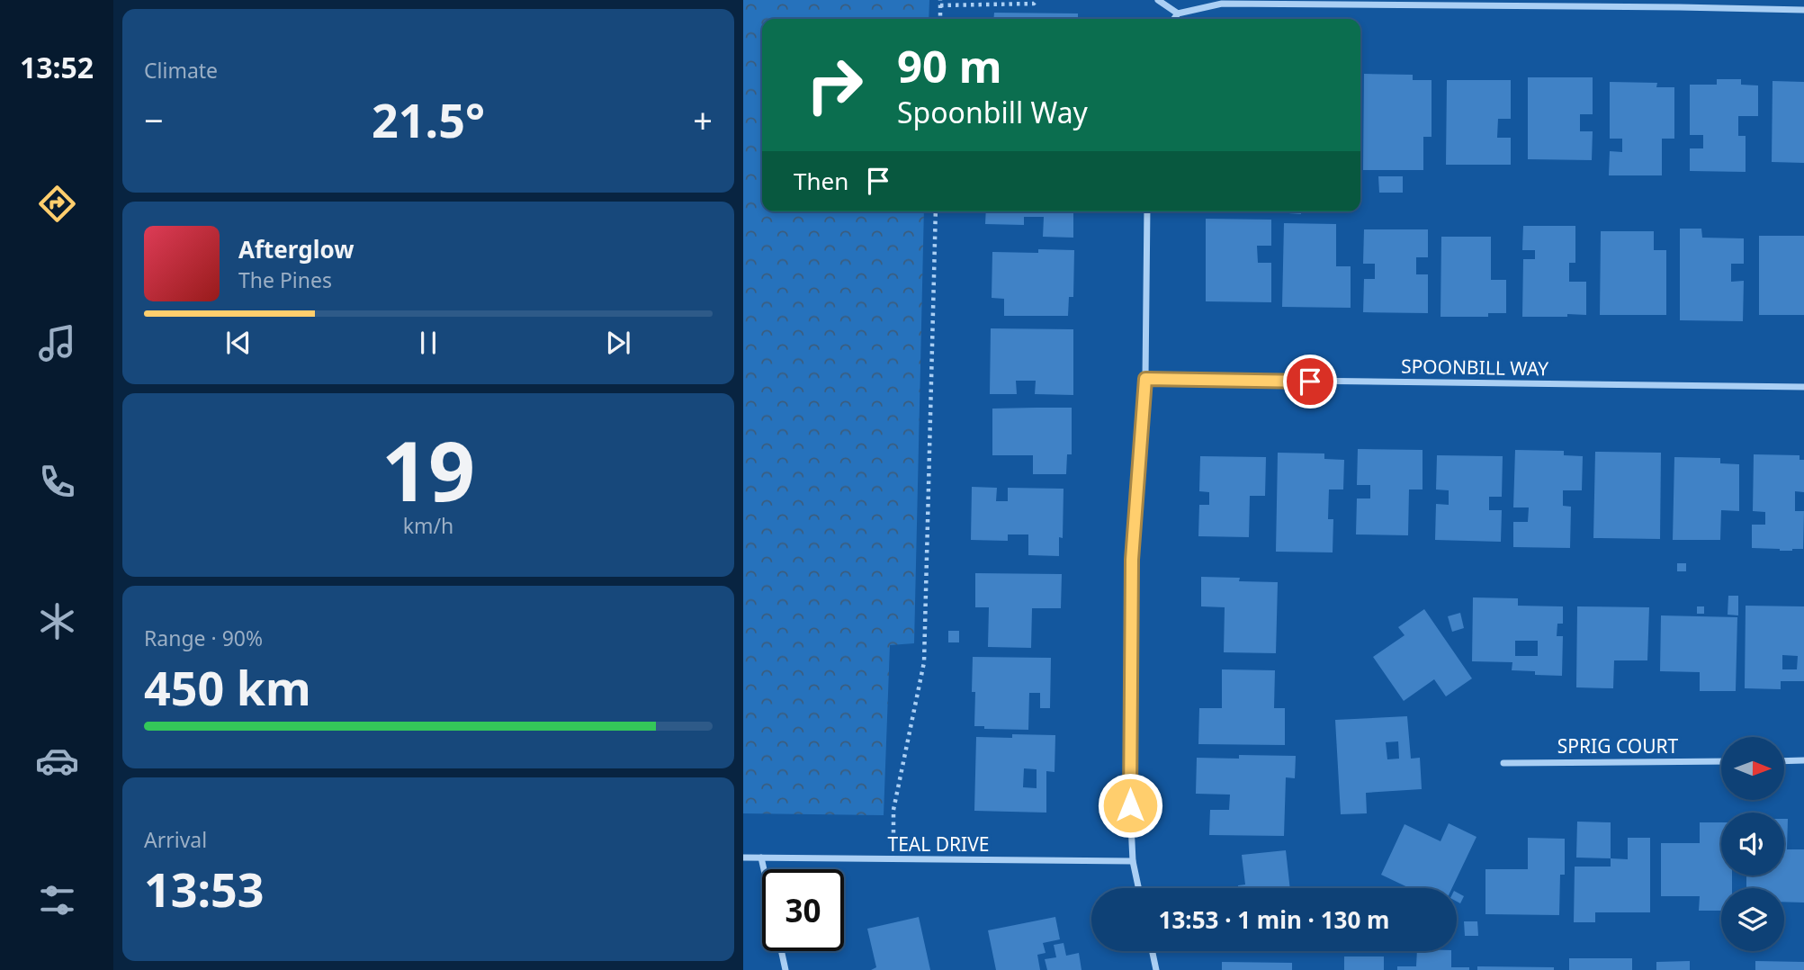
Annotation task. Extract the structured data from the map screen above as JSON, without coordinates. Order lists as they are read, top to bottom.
{
  "streets": {
    "street": ["SPOONBILL WAY", "SPRIG COURT", "TEAL DRIVE"]
  },
  "north": "right",
  "page": {
    "tabs": "13:52",
    "tile": [
      "Climate",
      ["19", "km/h"],
      ["Range · 90%", "450 km"],
      ["Arrival", "13:53"]
    ],
    "turn": ["90 m", "Spoonbill Way"],
    "heat": ["−", "21.5°", "+"],
    "then": "Then",
    "song": ["Afterglow", "The Pines"],
    "limit": "30",
    "trip": "13:53 · 1 min · 130 m"
  }
}
